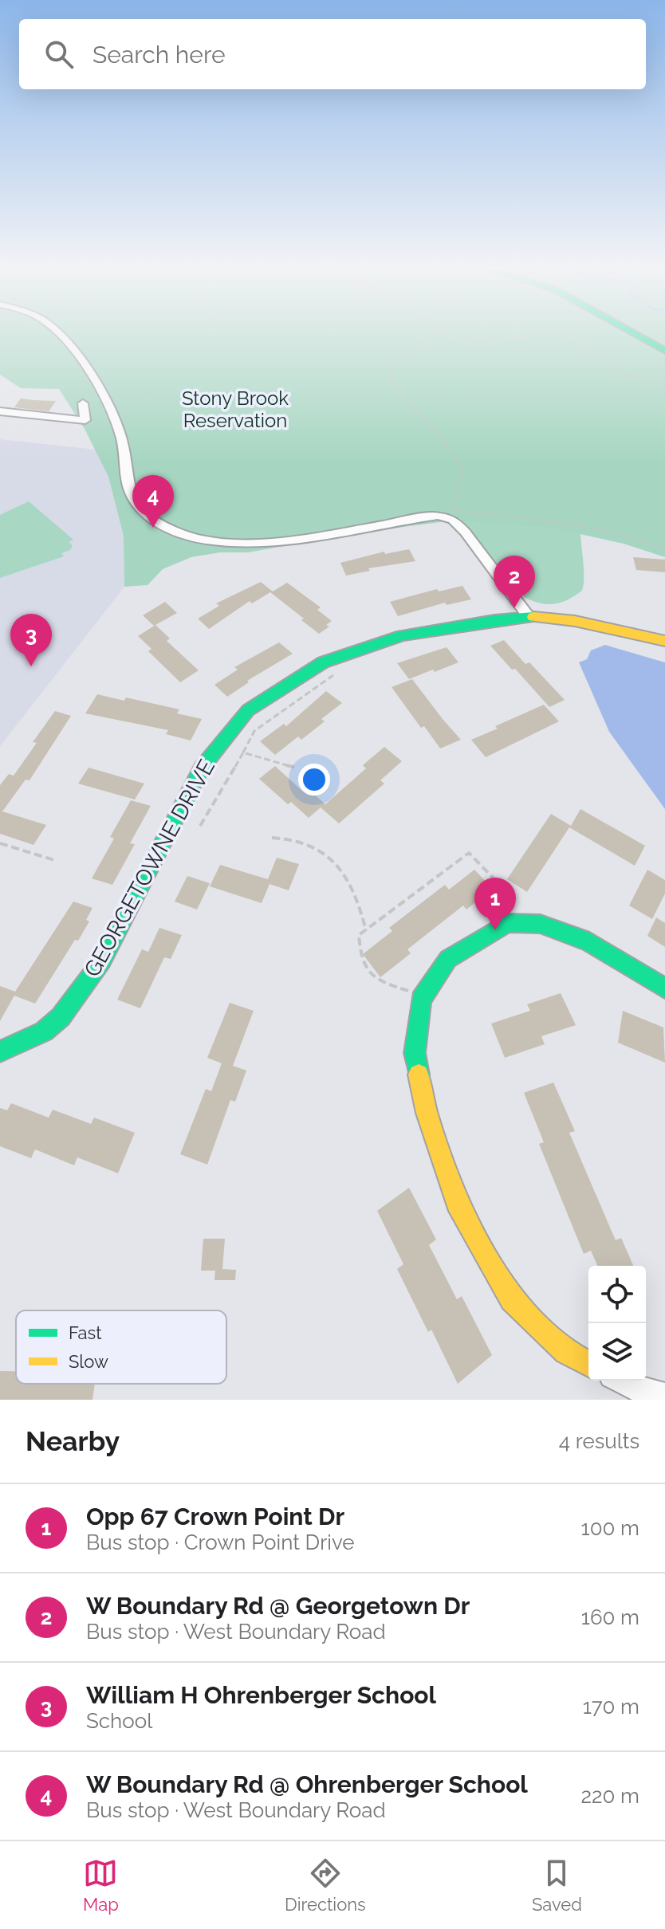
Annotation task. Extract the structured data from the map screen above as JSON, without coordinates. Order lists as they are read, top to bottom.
{
  "streets": {
    "street": ["GEORGETOWNE DRIVE"]
  },
  "parks": ["Stony Brook Reservation"],
  "legend": ["Fast", "Slow"],
  "page": {
    "search": "Search here",
    "pins": [
      "4",
      "2",
      "3",
      "1"
    ],
    "heading": ["Nearby", "4 results"],
    "list": [
      {
        "mark": "1",
        "name": "Opp 67 Crown Point Dr",
        "note": "Bus stop · Crown Point Drive",
        "value": "100 m"
      },
      {
        "mark": "2",
        "name": "W Boundary Rd @ Georgetown Dr",
        "note": "Bus stop · West Boundary Road",
        "value": "160 m"
      },
      {
        "mark": "3",
        "name": "William H Ohrenberger School",
        "note": "School",
        "value": "170 m"
      },
      {
        "mark": "4",
        "name": "W Boundary Rd @ Ohrenberger School",
        "note": "Bus stop · West Boundary Road",
        "value": "220 m"
      }
    ],
    "nav": ["Map", "Directions", "Saved"]
  }
}
